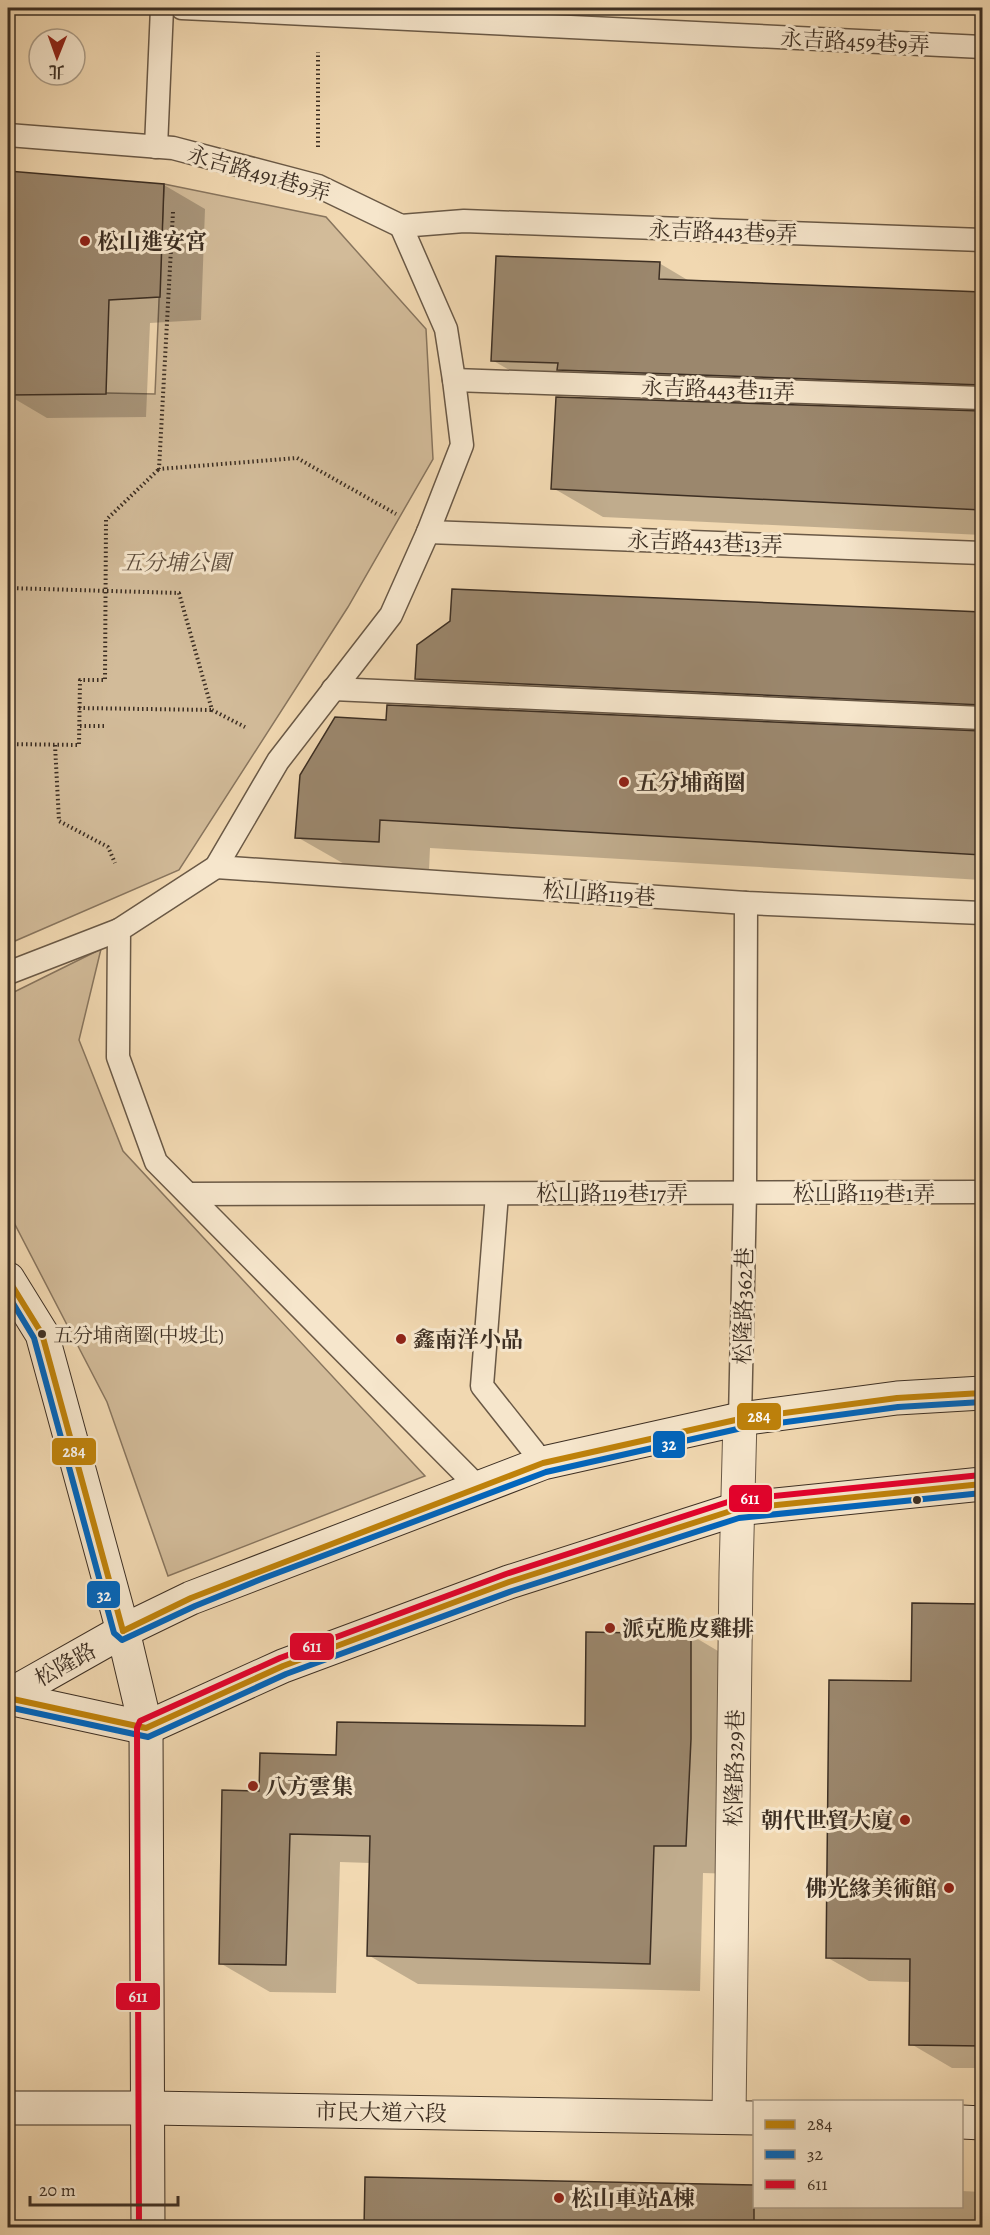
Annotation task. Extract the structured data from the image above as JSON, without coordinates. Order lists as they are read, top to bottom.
{
  "streets": {
    "street": ["松隆路", "松隆路329巷", "市民大道六段"],
    "lane": [
      "永吉路459巷9弄",
      "永吉路491巷9弄",
      "永吉路443巷9弄",
      "永吉路443巷11弄",
      "永吉路443巷13弄",
      "松山路119巷",
      "松山路119巷17弄",
      "松山路119巷1弄",
      "松隆路362巷"
    ]
  },
  "crossings": [
    ["永吉路491巷9弄", "永吉路443巷9弄"],
    ["松山路119巷17弄", "松山路119巷1弄"],
    ["松山路119巷17弄", "松隆路362巷"],
    ["松山路119巷1弄", "松隆路362巷"],
    ["松隆路362巷", "松隆路"],
    ["松隆路362巷", "松隆路329巷"],
    ["松隆路", "松隆路329巷"],
    ["松隆路329巷", "市民大道六段"]
  ],
  "parks": ["五分埔公園"],
  "places": [
    "松山進安宮",
    "五分埔商圈",
    "五分埔商圈(中坡北)",
    "鑫南洋小品",
    "派克脆皮雞排",
    "八方雲集",
    "朝代世貿大廈",
    "佛光緣美術館",
    "松山車站A棟"
  ],
  "lines": ["transit line 284", "transit line 32", "transit line 611"],
  "legend": ["284", "32", "611"],
  "scale_bar": "20 m",
  "north": "bottom"
}
